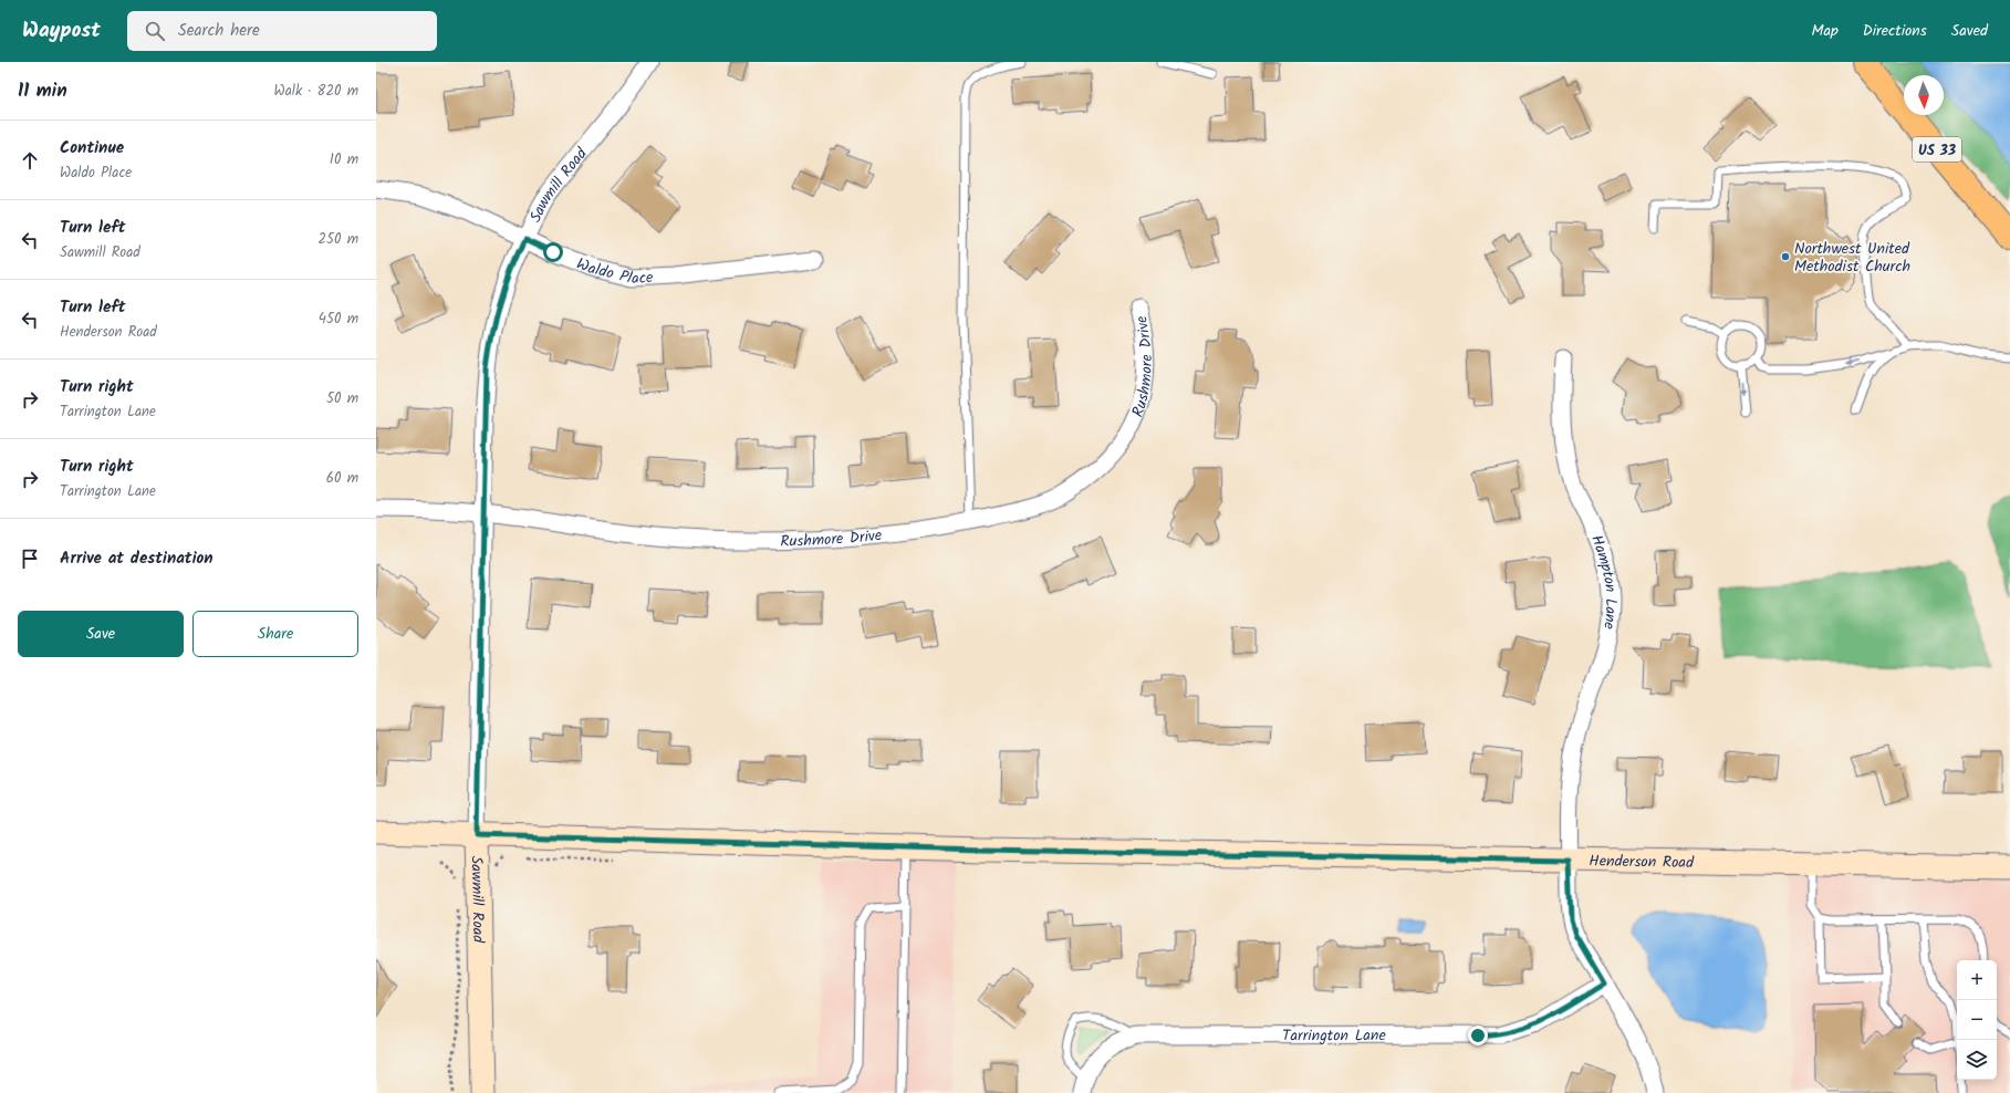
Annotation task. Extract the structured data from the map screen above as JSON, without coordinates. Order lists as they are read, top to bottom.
{
  "streets": {
    "main road": ["US 33", "Sawmill Road", "Henderson Road"],
    "street": [
      "Waldo Place",
      "Rushmore Drive",
      "Hampton Lane",
      "Tarrington Lane"
    ]
  },
  "crossings": [
    ["Sawmill Road", "Waldo Place"],
    ["Sawmill Road", "Rushmore Drive"],
    ["Sawmill Road", "Henderson Road"],
    ["Hampton Lane", "Henderson Road"]
  ],
  "places": ["Northwest United Methodist Church"],
  "north": "bottom",
  "page": {
    "header": "Waypost",
    "search": "Search here",
    "nav": ["Map", "Directions", "Saved"],
    "heading": ["11 min", "Walk · 820 m"],
    "list": [
      ["Continue", "Waldo Place", "10 m"],
      ["Turn left", "Sawmill Road", "250 m"],
      ["Turn left", "Henderson Road", "450 m"],
      ["Turn right", "Tarrington Lane", "50 m"],
      ["Turn right", "Tarrington Lane", "60 m"],
      "Arrive at destination"
    ],
    "buttons": ["Save", "Share"],
    "map_buttons": ["+", "−"]
  }
}
